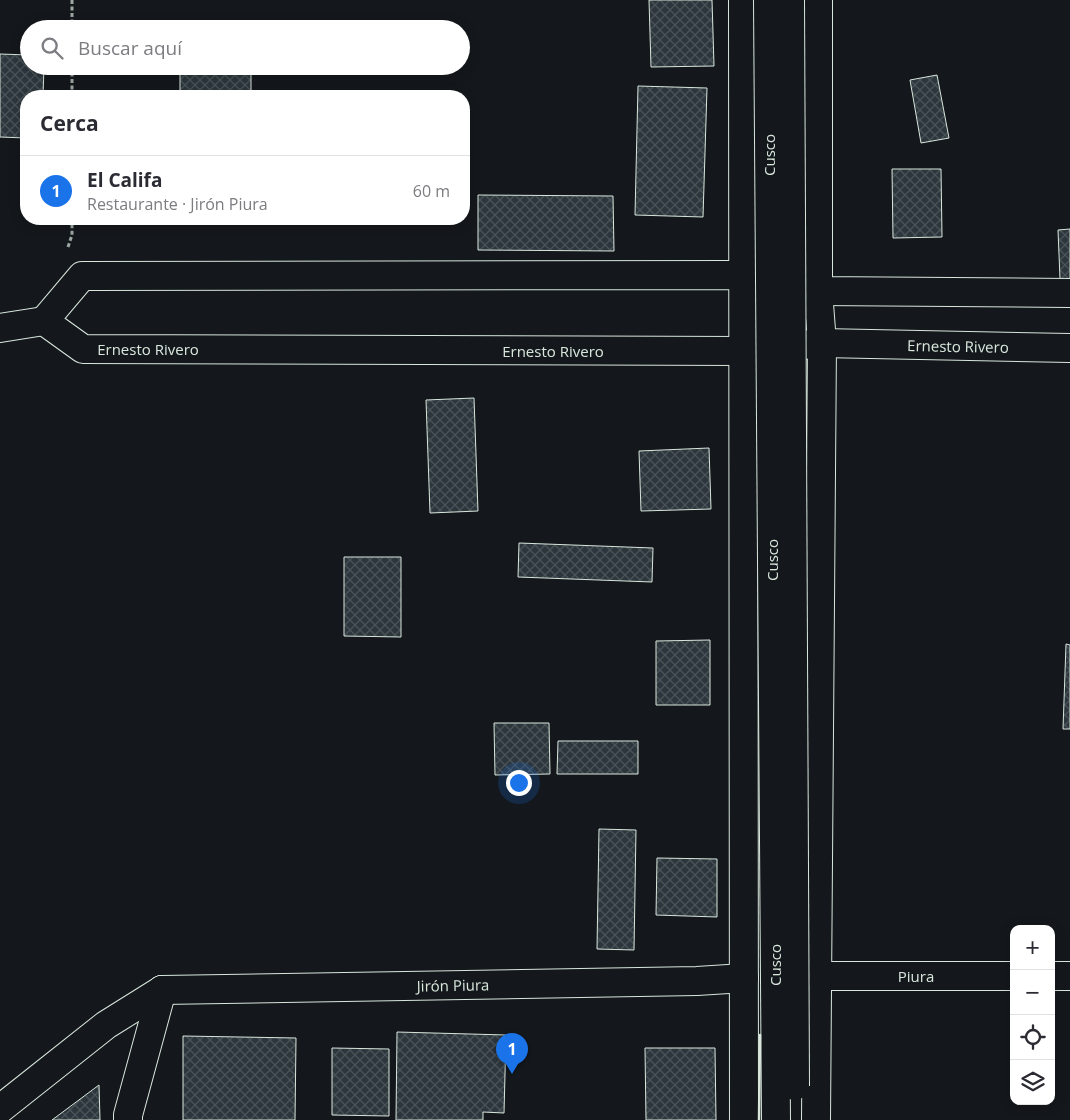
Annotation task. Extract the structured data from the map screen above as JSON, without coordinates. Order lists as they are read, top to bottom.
{
  "streets": {
    "main road": [
      "Cusco",
      "Ernesto Rivero",
      "Piura",
      "Jirón Piura"
    ]
  },
  "page": {
    "search": "Buscar aquí",
    "heading": "Cerca",
    "list": [
      {
        "mark": "1",
        "name": "El Califa",
        "note": "Restaurante · Jirón Piura",
        "value": "60 m"
      }
    ],
    "map_buttons": ["+", "−"],
    "pins": "1"
  }
}
